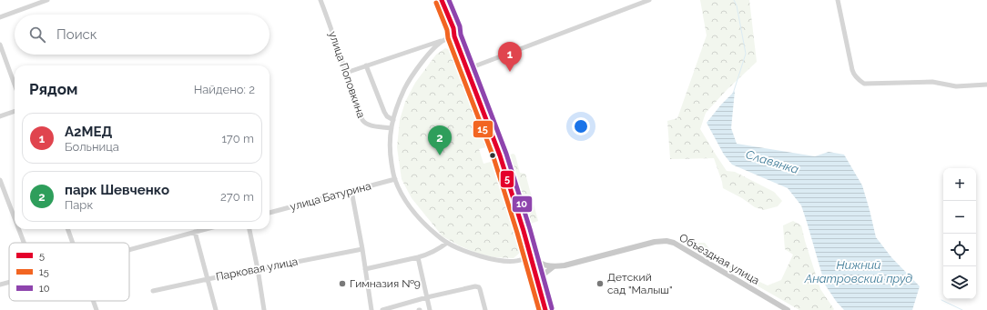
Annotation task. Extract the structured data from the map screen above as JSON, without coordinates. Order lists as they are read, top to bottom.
{
  "streets": {
    "main road": ["Объездная улица"],
    "street": ["улица Поповкина", "улица Батурина", "Парковая улица"]
  },
  "water": ["Славянка", "Нижний Анатровский пруд"],
  "places": ["Гимназия №9", "Детский сад \"Малыш\""],
  "lines": ["transit line 5", "transit line 10", "transit line 15"],
  "legend": ["5", "15", "10"],
  "page": {
    "search": "Поиск",
    "pins": ["1", "2"],
    "heading": ["Рядом", "Найдено: 2"],
    "list": [
      {
        "mark": "1",
        "name": "А2МЕД",
        "note": "Больница",
        "value": "170 m"
      },
      {
        "mark": "2",
        "name": "парк Шевченко",
        "note": "Парк",
        "value": "270 m"
      }
    ],
    "map_buttons": ["+", "−"]
  }
}
